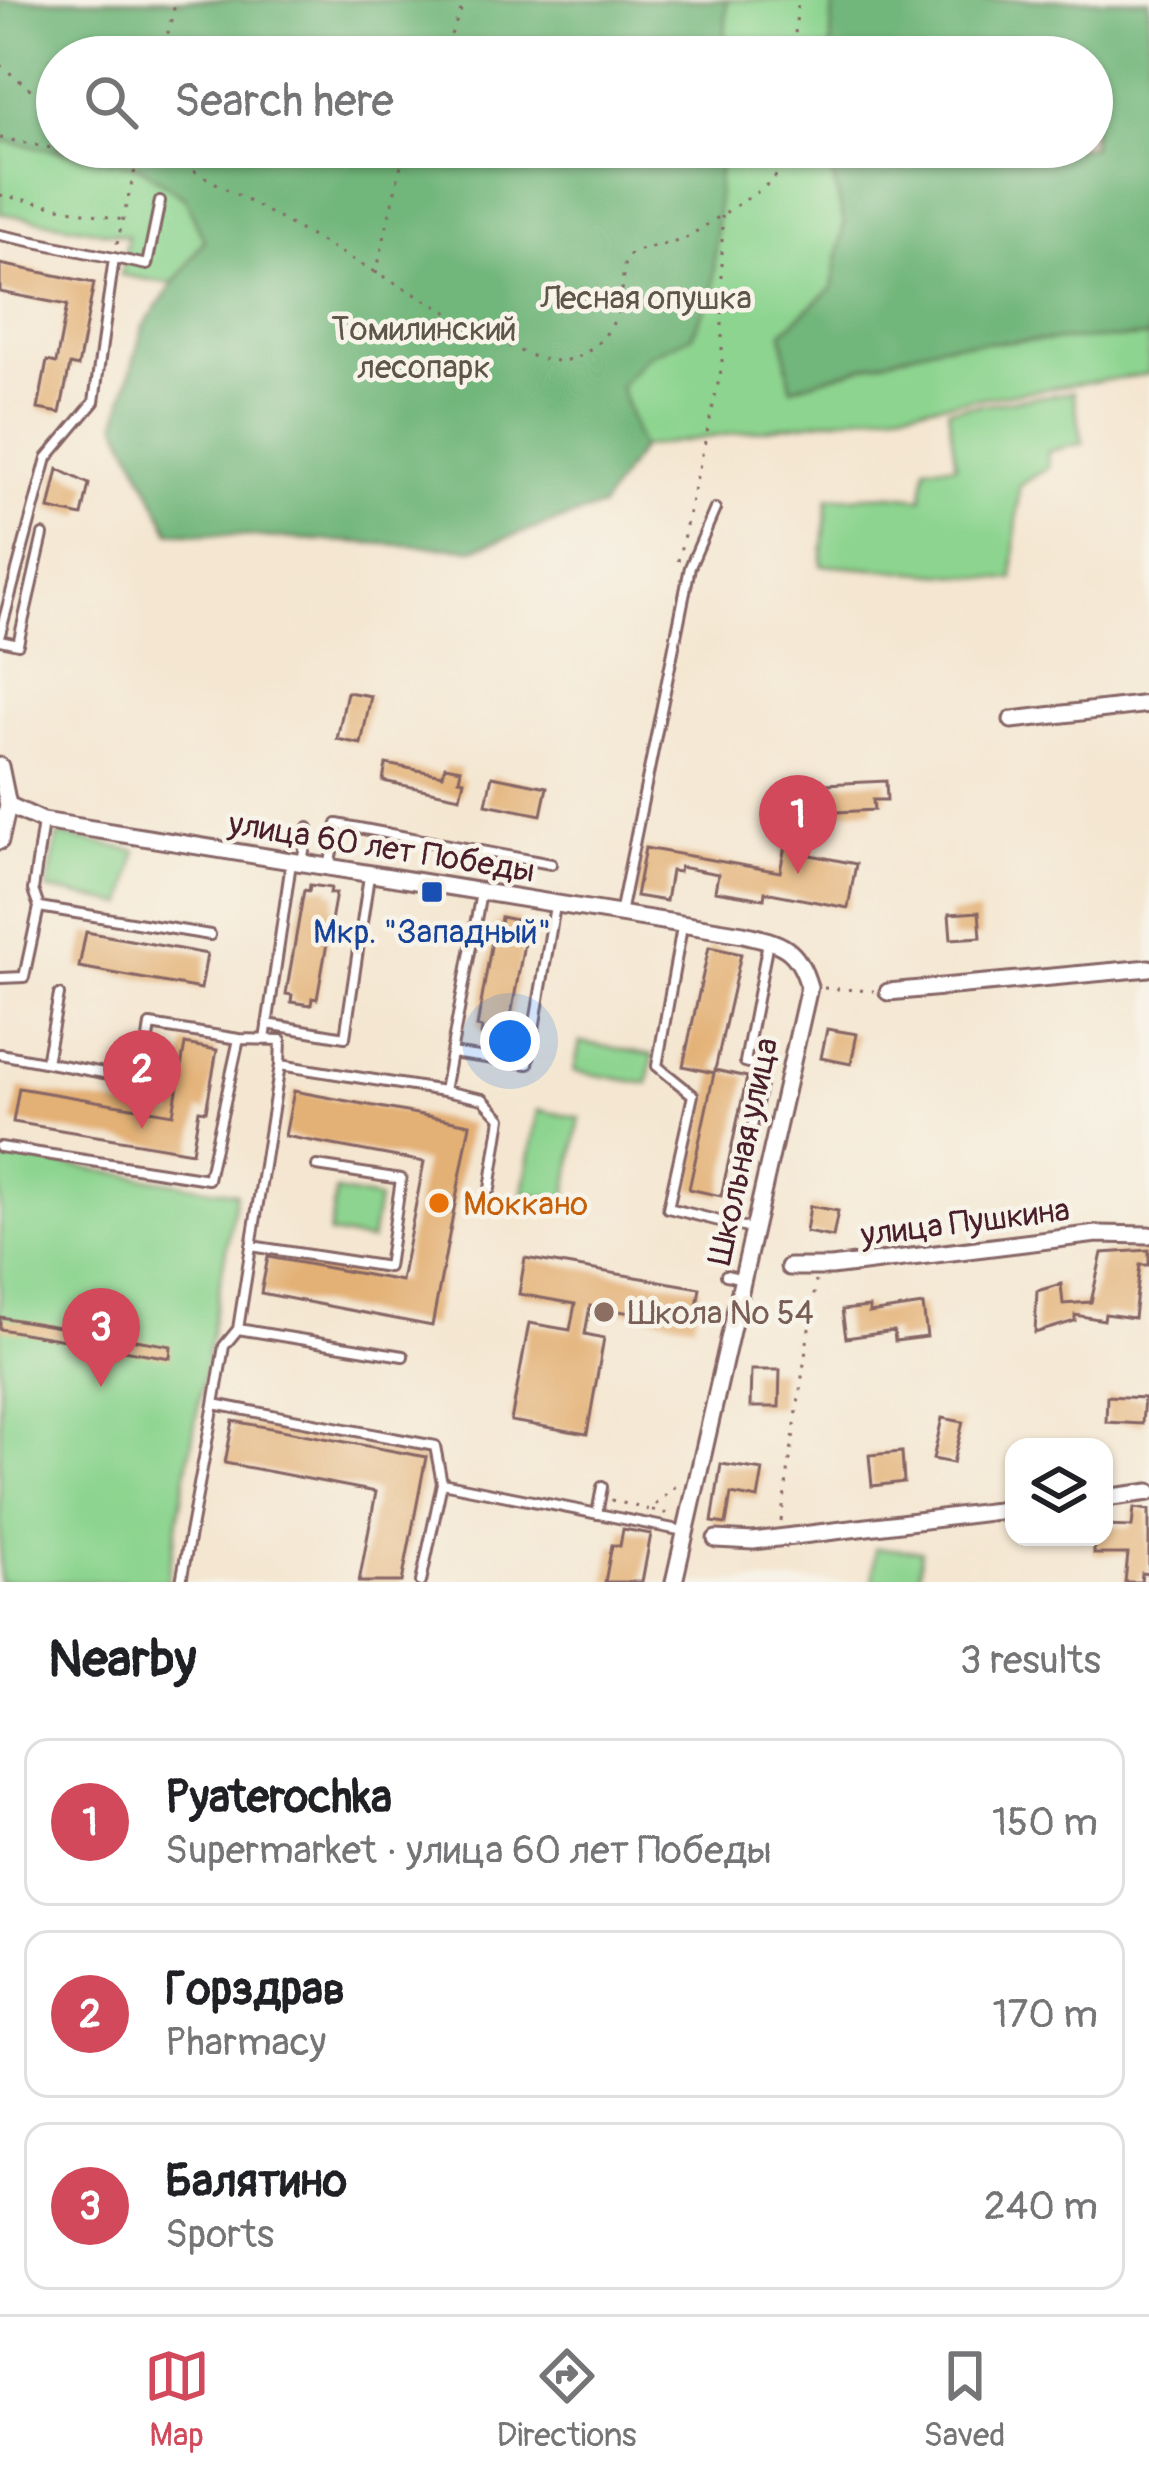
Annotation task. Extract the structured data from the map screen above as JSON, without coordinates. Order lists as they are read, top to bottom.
{
  "streets": {
    "street": ["улица 60 лет Победы", "Школьная улица", "улица Пушкина"]
  },
  "crossings": [
    ["улица 60 лет Победы", "Школьная улица"]
  ],
  "parks": ["Лесная опушка", "Томилинский лесопарк"],
  "places": {
    "transit": ["Мкр. \"Западный\""],
    "other": ["Моккано", "Школа № 54"]
  },
  "page": {
    "search": "Search here",
    "pins": ["1", "2", "3"],
    "heading": ["Nearby", "3 results"],
    "list": [
      {
        "mark": "1",
        "name": "Pyaterochka",
        "note": "Supermarket · улица 60 лет Победы",
        "value": "150 m"
      },
      {
        "mark": "2",
        "name": "Горздрав",
        "note": "Pharmacy",
        "value": "170 m"
      },
      {
        "mark": "3",
        "name": "Балятино",
        "note": "Sports",
        "value": "240 m"
      }
    ],
    "nav": ["Map", "Directions", "Saved"]
  }
}
